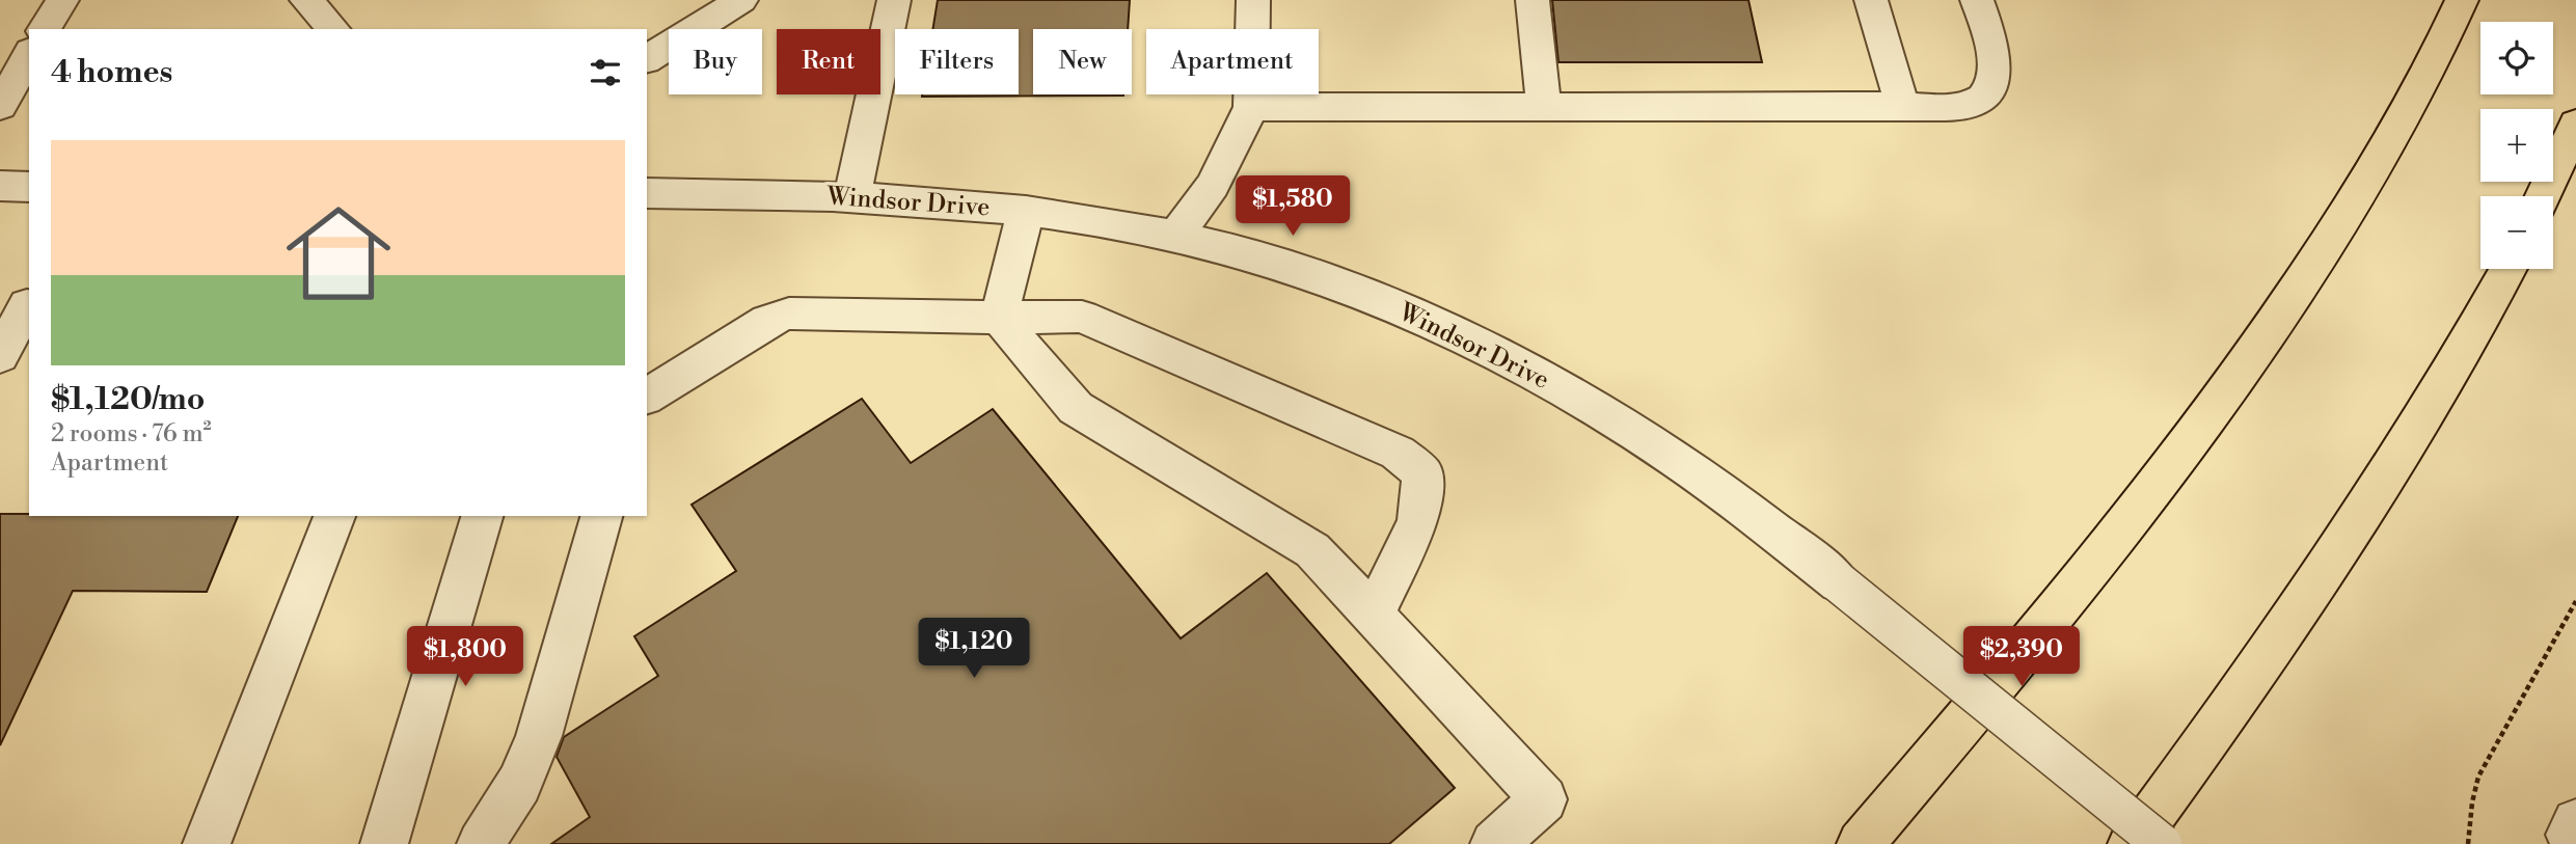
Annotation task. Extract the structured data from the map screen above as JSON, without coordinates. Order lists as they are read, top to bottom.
{
  "streets": {
    "street": ["Windsor Drive"]
  },
  "page": {
    "map_buttons": ["+", "−"],
    "chip": [
      "Buy",
      "Rent",
      "Filters",
      "New",
      "Apartment"
    ],
    "heading": "4 homes",
    "list": [
      {
        "name": "$1,120/mo",
        "note": "2 rooms · 76 m² · Apartment"
      }
    ],
    "price": [
      "$1,580",
      "$1,120",
      "$1,800",
      "$2,390"
    ]
  }
}
